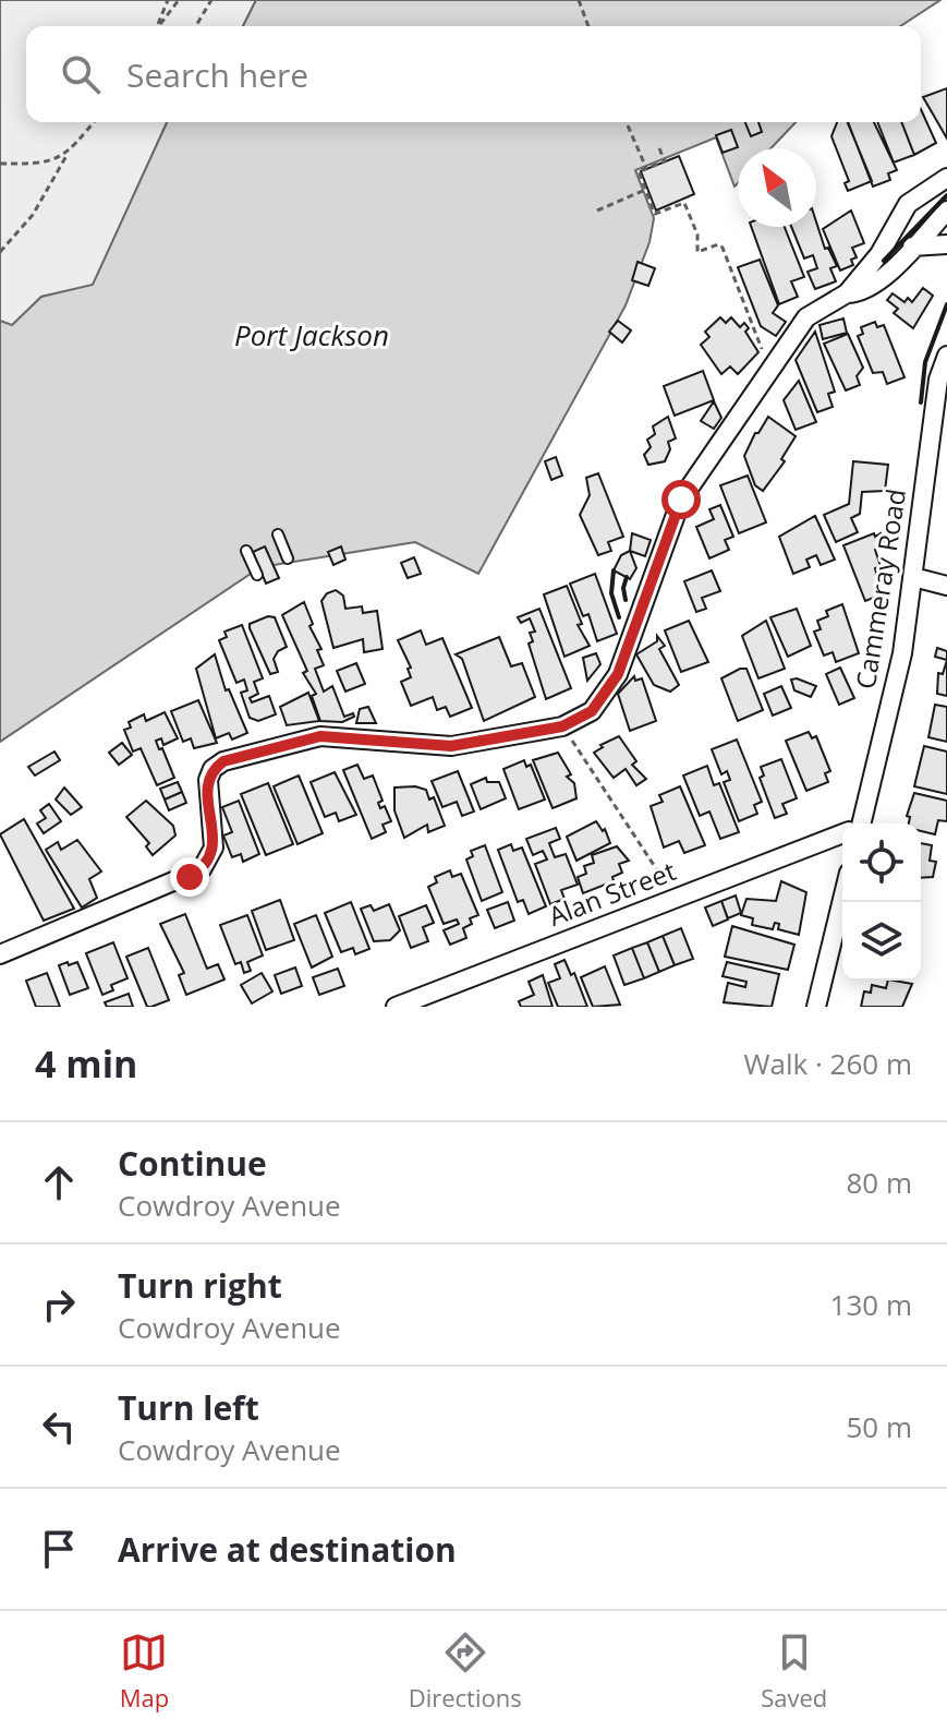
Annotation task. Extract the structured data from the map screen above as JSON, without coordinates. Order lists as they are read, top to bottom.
{
  "streets": {
    "street": ["Cammeray Road", "Alan Street"]
  },
  "water": ["Port Jackson"],
  "north": "top left",
  "page": {
    "search": "Search here",
    "heading": ["4 min", "Walk · 260 m"],
    "list": [
      ["Continue", "Cowdroy Avenue", "80 m"],
      ["Turn right", "Cowdroy Avenue", "130 m"],
      ["Turn left", "Cowdroy Avenue", "50 m"],
      "Arrive at destination"
    ],
    "nav": ["Map", "Directions", "Saved"]
  }
}
